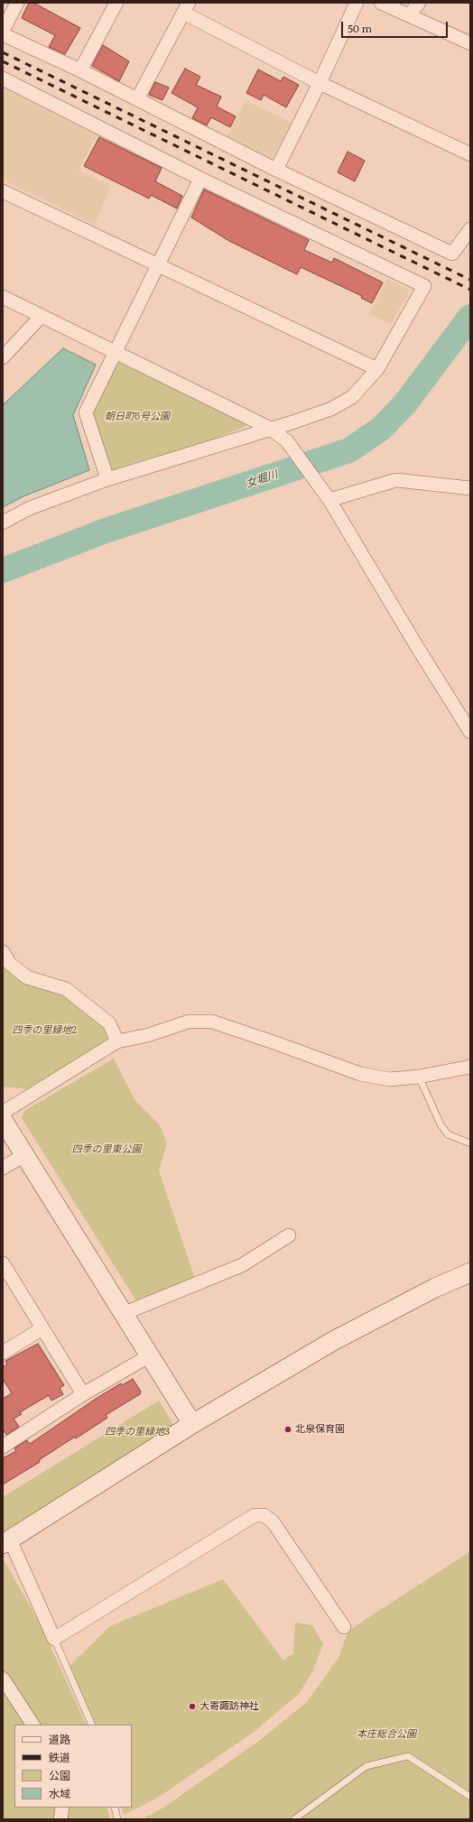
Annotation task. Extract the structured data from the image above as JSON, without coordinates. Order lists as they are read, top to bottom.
{
  "water": ["女堀川"],
  "parks": [
    "朝日町6号公園",
    "四季の里緑地2",
    "四季の里東公園",
    "四季の里緑地3",
    "本庄総合公園"
  ],
  "places": ["北泉保育園", "大寄諏訪神社"],
  "legend": [
    "道路",
    "鉄道",
    "公園",
    "水域"
  ],
  "scale_bar": "50 m"
}
